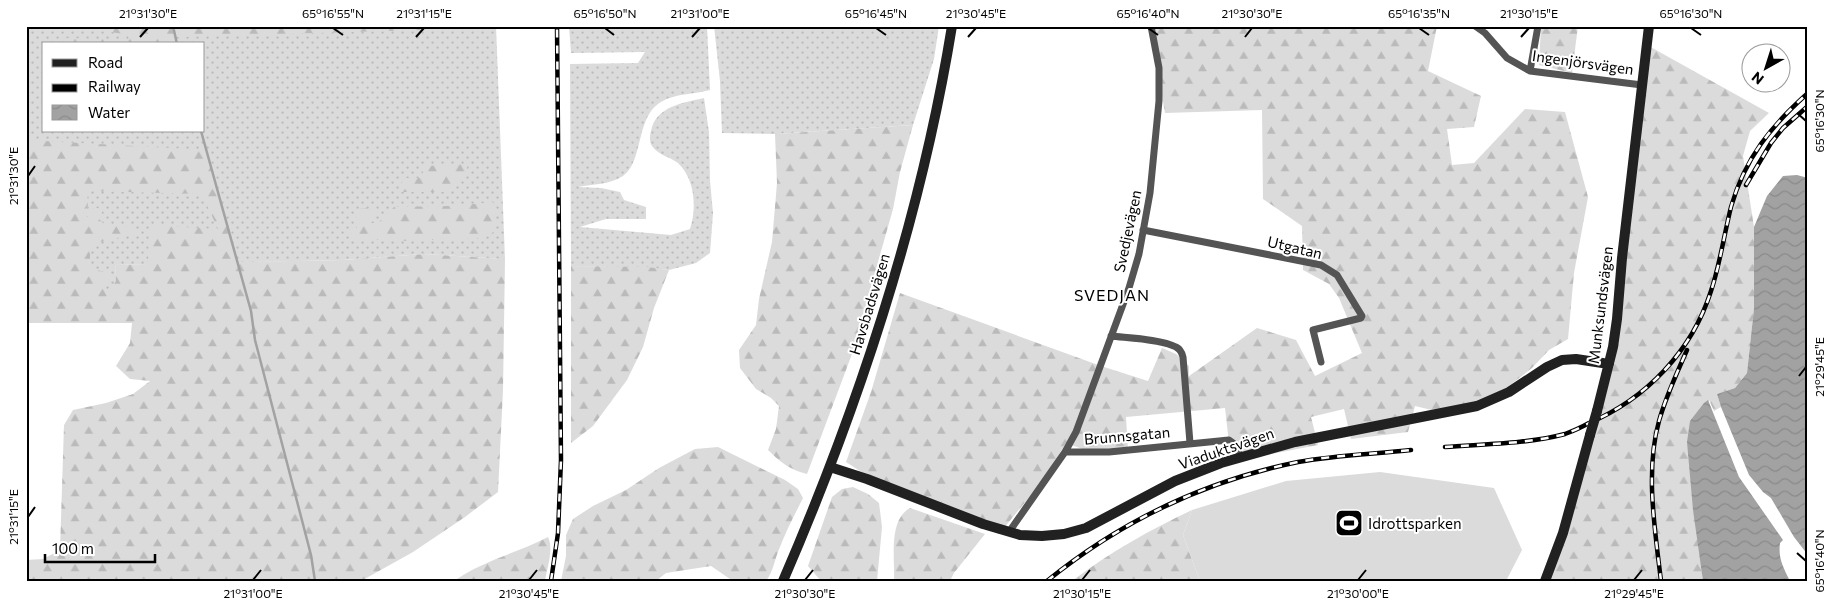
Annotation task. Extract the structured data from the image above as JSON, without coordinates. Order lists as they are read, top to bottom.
{
  "streets": {
    "street": [
      "Ingenjörsvägen",
      "Svedjevägen",
      "Utgatan",
      "Havsbadsvägen",
      "Munksundsvägen",
      "Brunnsgatan",
      "Viaduktsvägen"
    ]
  },
  "crossings": [
    ["Ingenjörsvägen", "Munksundsvägen"],
    ["Svedjevägen", "Utgatan"],
    ["Svedjevägen", "Brunnsgatan"],
    ["Svedjevägen", "Viaduktsvägen"],
    ["Havsbadsvägen", "Viaduktsvägen"],
    ["Munksundsvägen", "Viaduktsvägen"],
    ["Brunnsgatan", "Viaduktsvägen"]
  ],
  "districts": ["SVEDJAN"],
  "places": {
    "sports": ["Idrottsparken"]
  },
  "legend": ["Road", "Railway", "Water"],
  "scale_bar": "100 m",
  "north": "bottom left",
  "coordinates": [
    "21°31'30\"E",
    "65°16'55\"N",
    "21°31'15\"E",
    "65°16'50\"N",
    "21°31'00\"E",
    "65°16'45\"N",
    "21°30'45\"E",
    "65°16'40\"N",
    "21°30'30\"E",
    "65°16'35\"N",
    "21°30'15\"E",
    "65°16'30\"N",
    "21°29'45\"E",
    "21°30'00\"E"
  ]
}
